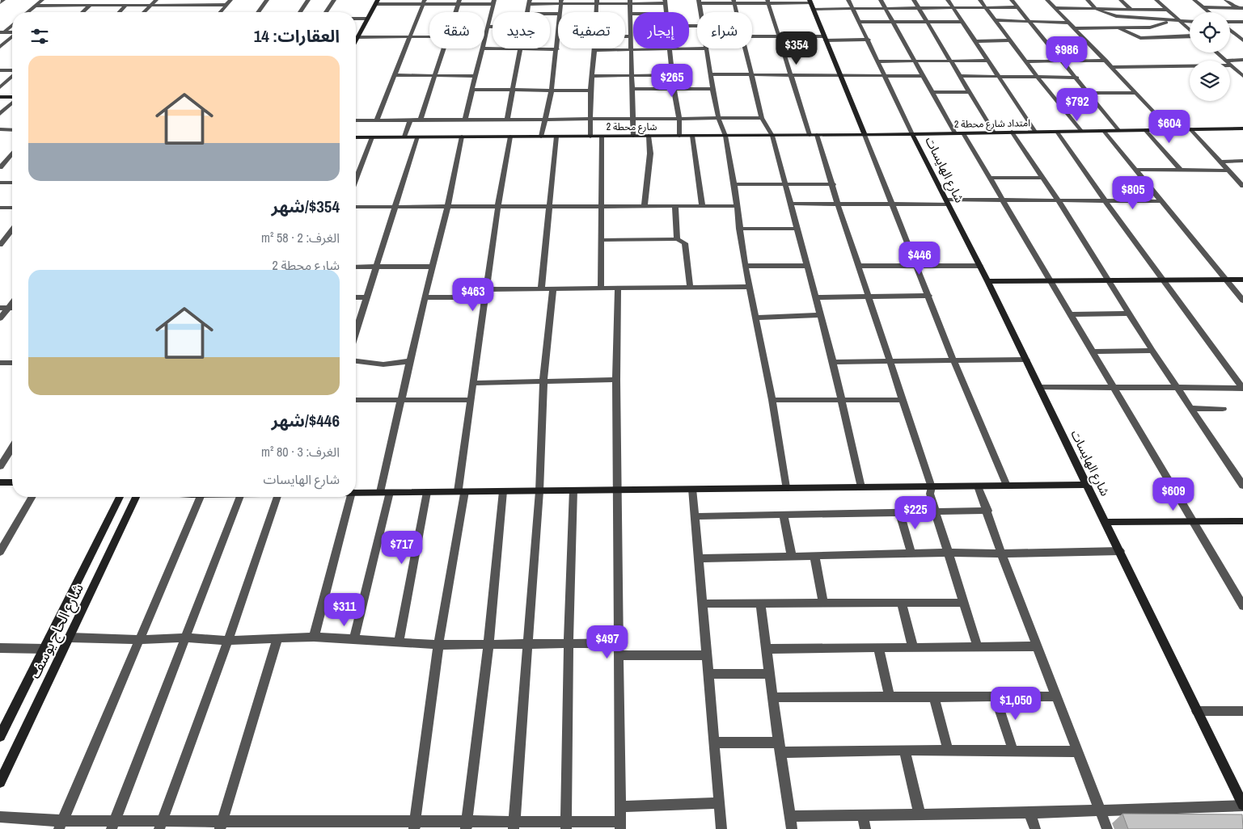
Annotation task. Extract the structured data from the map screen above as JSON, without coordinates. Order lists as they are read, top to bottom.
{
  "streets": {
    "street": [
      "امتداد شارع محطة 2",
      "شارع محطة 2",
      "شارع الهايسات",
      "شارع الحاج يوسف"
    ]
  },
  "crossings": [
    ["امتداد شارع محطة 2", "شارع محطة 2"],
    ["امتداد شارع محطة 2", "شارع الهايسات"],
    ["شارع محطة 2", "شارع الهايسات"]
  ],
  "page": {
    "chip": [
      "شراء",
      "إيجار",
      "تصفية",
      "جديد",
      "شقة"
    ],
    "heading": "العقارات: 14",
    "price": [
      "$354",
      "$986",
      "$265",
      "$792",
      "$604",
      "$805",
      "$446",
      "$463",
      "$609",
      "$225",
      "$717",
      "$311",
      "$497",
      "$1,050"
    ],
    "list": [
      {
        "name": "$354/شهر",
        "note": "الغرف: 2 · 58 m² · شارع محطة 2"
      },
      {
        "name": "$446/شهر",
        "note": "الغرف: 3 · 80 m² · شارع الهايسات"
      }
    ]
  }
}
